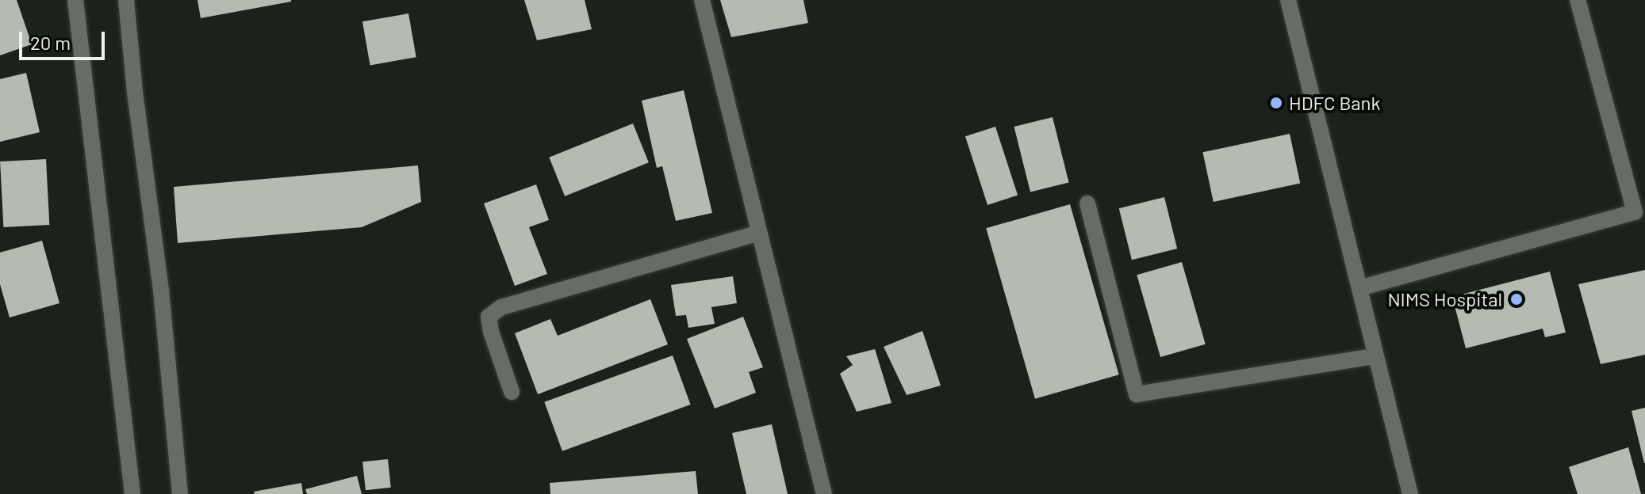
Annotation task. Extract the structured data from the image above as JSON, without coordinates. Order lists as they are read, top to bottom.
{
  "places": ["HDFC Bank", "NIMS Hospital"],
  "scale_bar": "20 m"
}
